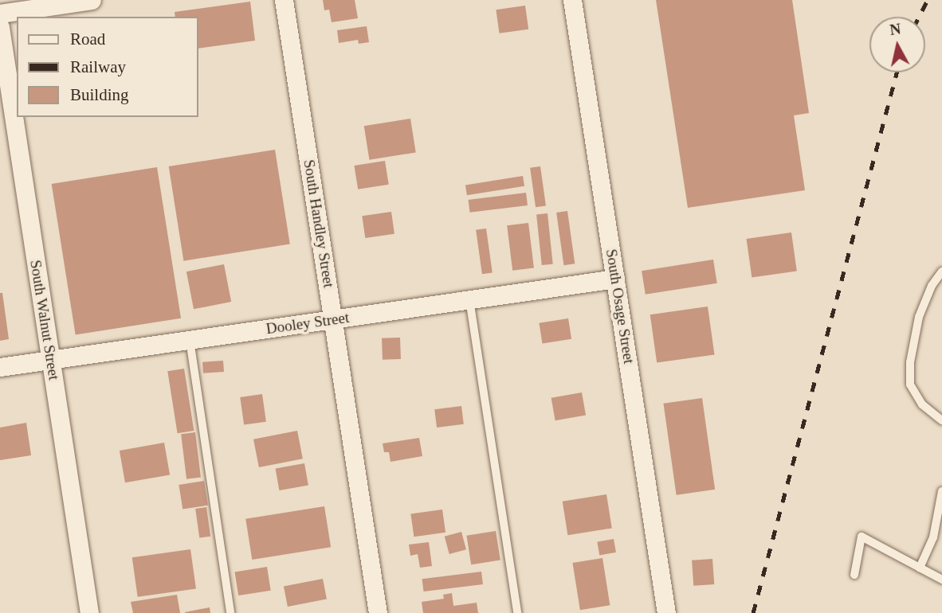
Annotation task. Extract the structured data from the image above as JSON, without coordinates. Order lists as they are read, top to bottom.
{
  "streets": {
    "street": [
      "South Handley Street",
      "South Osage Street",
      "South Walnut Street",
      "Dooley Street"
    ]
  },
  "crossings": [
    ["South Handley Street", "Dooley Street"],
    ["South Osage Street", "Dooley Street"],
    ["South Walnut Street", "Dooley Street"]
  ],
  "legend": ["Road", "Railway", "Building"],
  "north": "top"
}
